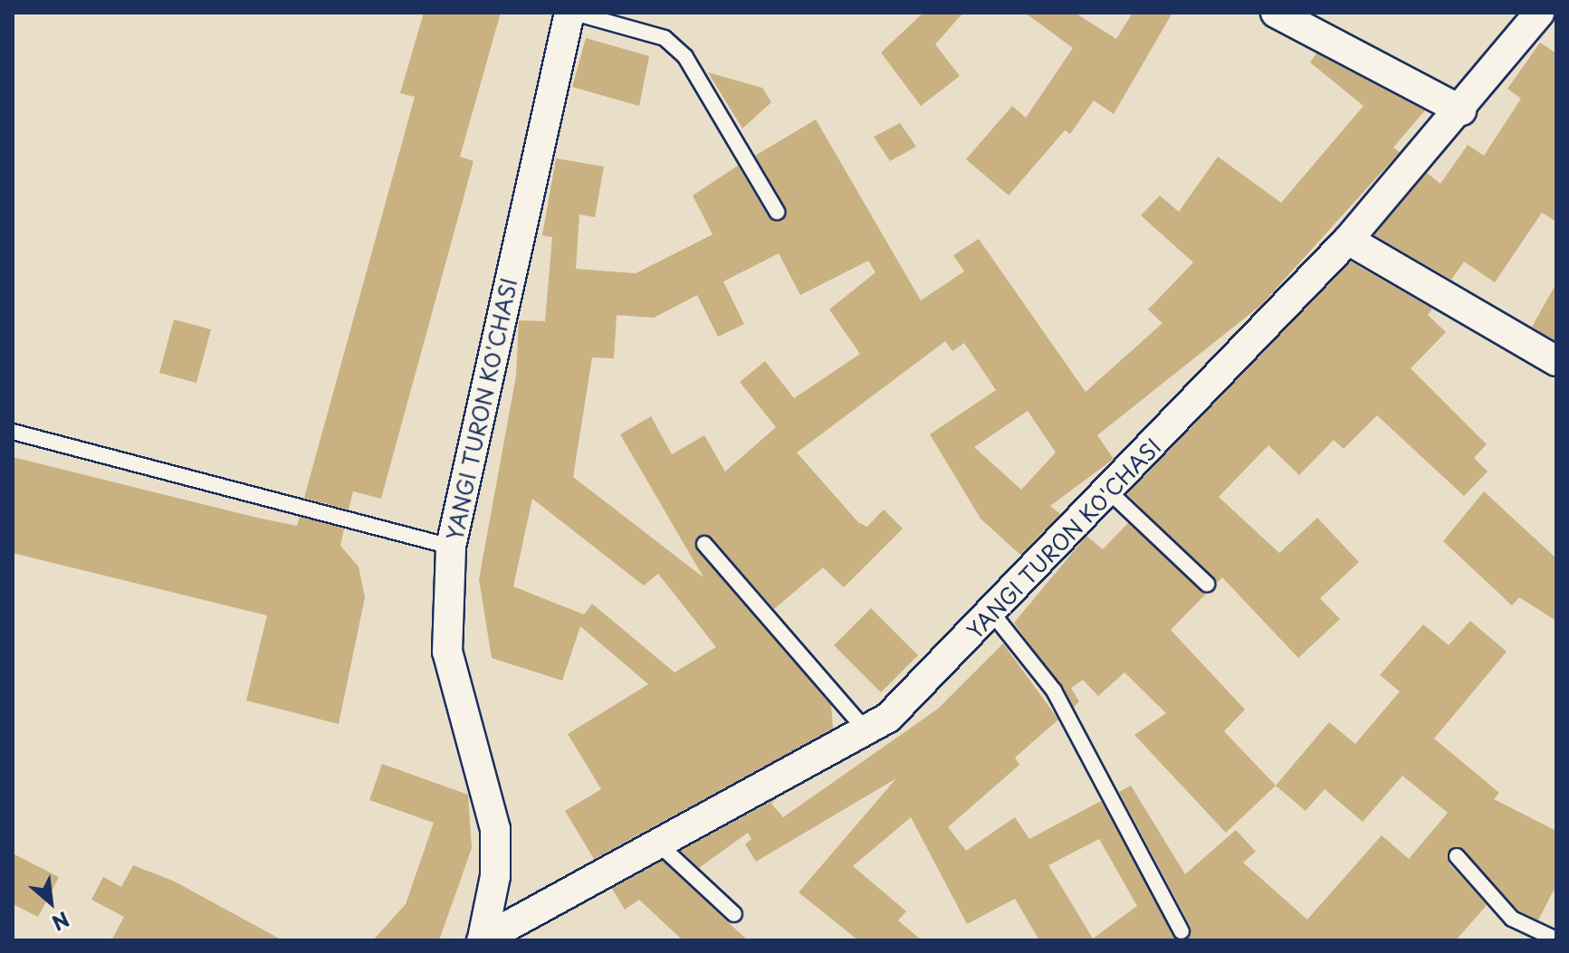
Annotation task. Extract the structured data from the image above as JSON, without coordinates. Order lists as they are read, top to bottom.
{
  "streets": {
    "street": ["YANGI TURON KO'CHASI"]
  },
  "north": "bottom right"
}
